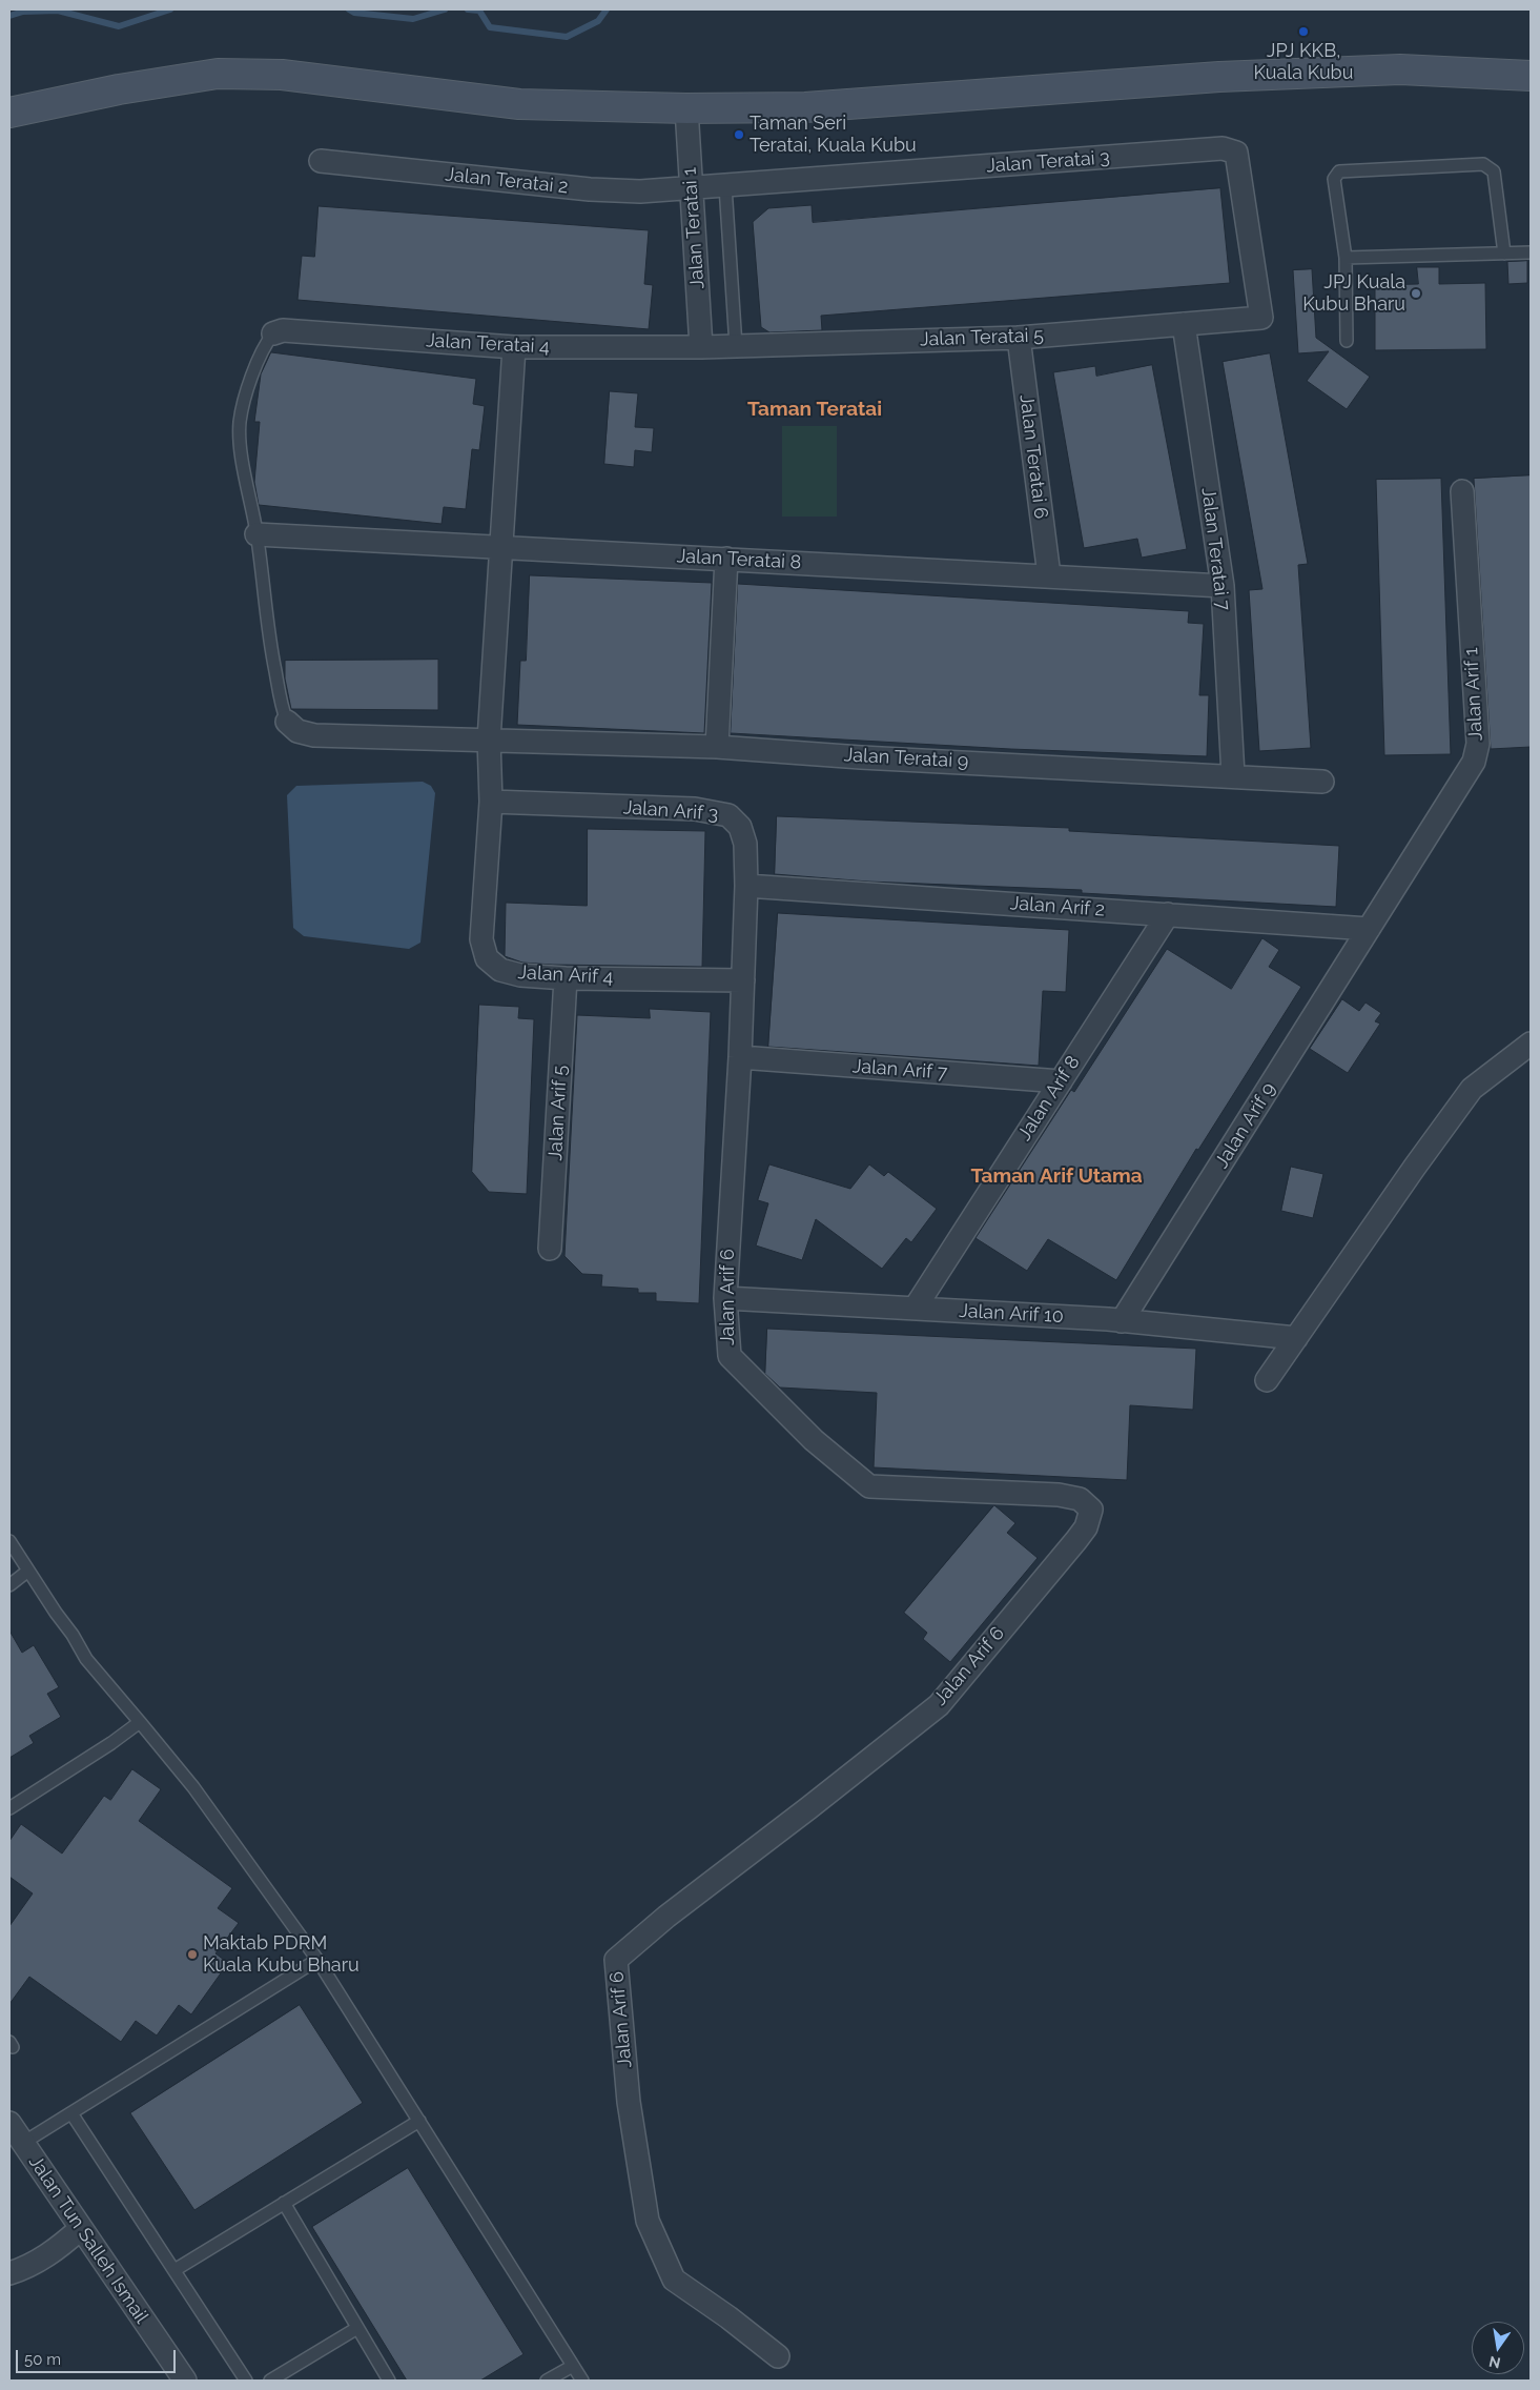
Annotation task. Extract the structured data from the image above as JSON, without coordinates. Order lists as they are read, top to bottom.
{
  "streets": {
    "street": [
      "Jalan Teratai 3",
      "Jalan Teratai 2",
      "Jalan Teratai 1",
      "Jalan Teratai 5",
      "Jalan Teratai 4",
      "Jalan Teratai 6",
      "Jalan Teratai 7",
      "Jalan Teratai 8",
      "Jalan Arif 1",
      "Jalan Teratai 9",
      "Jalan Arif 3",
      "Jalan Arif 2",
      "Jalan Arif 4",
      "Jalan Arif 7",
      "Jalan Arif 8",
      "Jalan Arif 5",
      "Jalan Arif 9",
      "Jalan Arif 6",
      "Jalan Arif 10",
      "Jalan Tun Salleh Ismail"
    ]
  },
  "crossings": [
    ["Jalan Teratai 3", "Jalan Teratai 2"],
    ["Jalan Teratai 3", "Jalan Teratai 1"],
    ["Jalan Teratai 3", "Jalan Teratai 5"],
    ["Jalan Teratai 2", "Jalan Teratai 1"],
    ["Jalan Teratai 1", "Jalan Teratai 5"],
    ["Jalan Teratai 1", "Jalan Teratai 4"],
    ["Jalan Teratai 5", "Jalan Teratai 4"],
    ["Jalan Teratai 5", "Jalan Teratai 6"],
    ["Jalan Teratai 5", "Jalan Teratai 7"],
    ["Jalan Teratai 4", "Jalan Arif 4"],
    ["Jalan Teratai 6", "Jalan Teratai 8"],
    ["Jalan Teratai 7", "Jalan Teratai 8"],
    ["Jalan Teratai 7", "Jalan Teratai 9"],
    ["Jalan Teratai 8", "Jalan Arif 4"],
    ["Jalan Arif 1", "Jalan Arif 2"],
    ["Jalan Arif 1", "Jalan Arif 9"],
    ["Jalan Teratai 9", "Jalan Arif 4"],
    ["Jalan Arif 3", "Jalan Arif 2"],
    ["Jalan Arif 3", "Jalan Arif 4"],
    ["Jalan Arif 3", "Jalan Arif 7"],
    ["Jalan Arif 3", "Jalan Arif 6"],
    ["Jalan Arif 2", "Jalan Arif 8"],
    ["Jalan Arif 2", "Jalan Arif 9"],
    ["Jalan Arif 4", "Jalan Arif 5"],
    ["Jalan Arif 7", "Jalan Arif 8"],
    ["Jalan Arif 7", "Jalan Arif 6"],
    ["Jalan Arif 8", "Jalan Arif 10"],
    ["Jalan Arif 9", "Jalan Arif 10"],
    ["Jalan Arif 6", "Jalan Arif 10"]
  ],
  "districts": ["Taman Teratai", "Taman Arif Utama"],
  "places": [
    "JPJ KKB, Kuala Kubu",
    "Taman Seri Teratai, Kuala Kubu",
    "JPJ Kuala Kubu Bharu",
    "Maktab PDRM Kuala Kubu Bharu"
  ],
  "scale_bar": "50 m",
  "north": "bottom"
}
